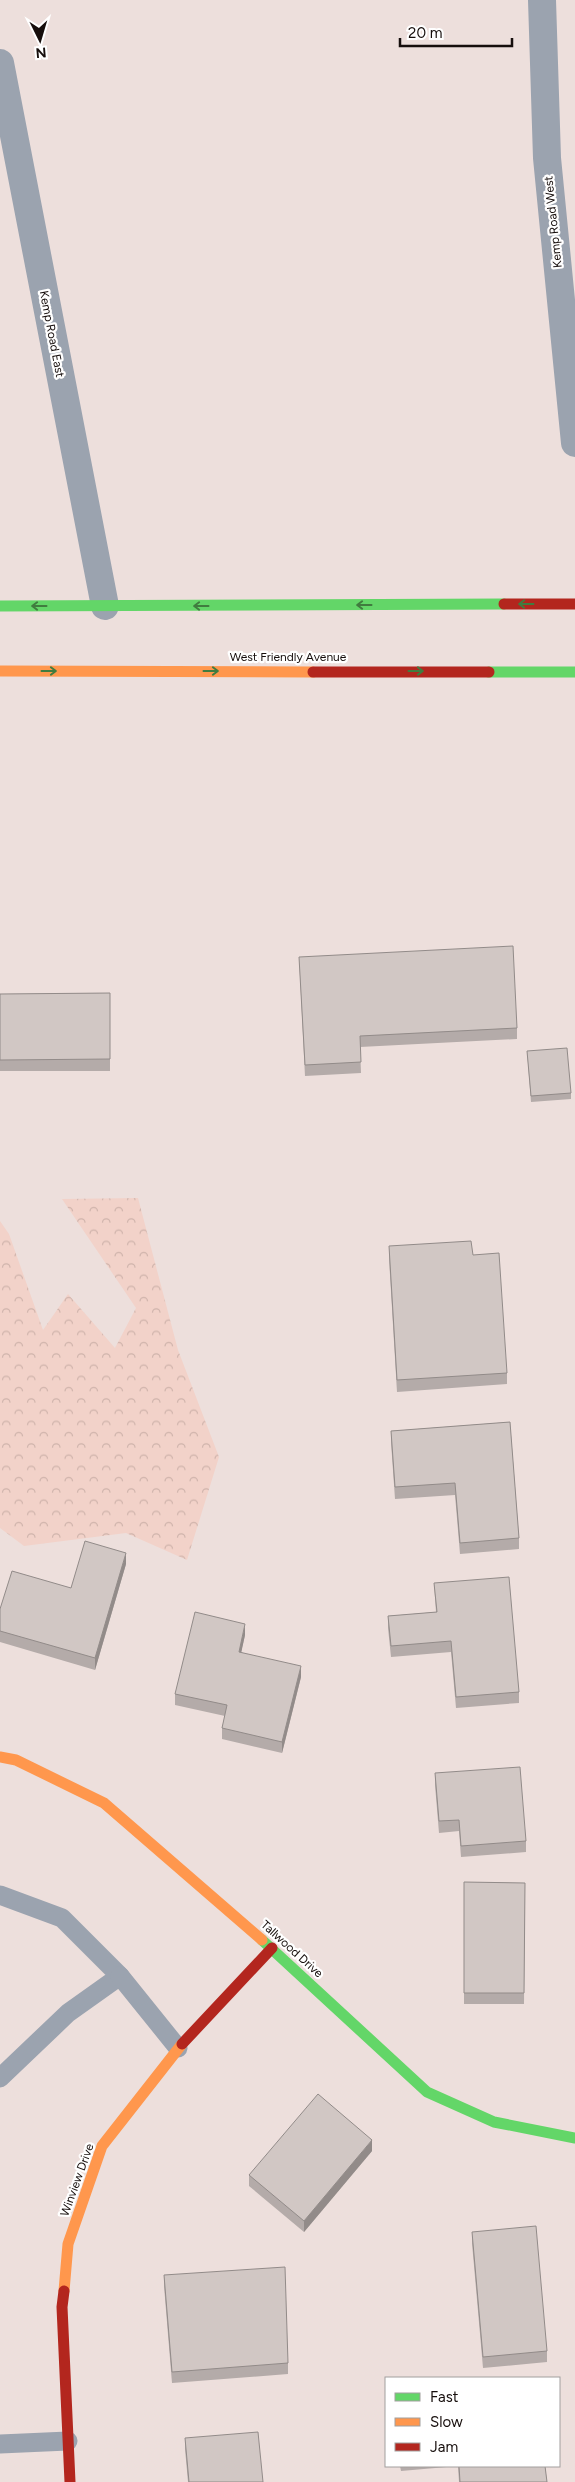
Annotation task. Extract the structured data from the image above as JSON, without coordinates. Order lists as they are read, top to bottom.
{
  "streets": {
    "street": [
      "Kemp Road West",
      "Kemp Road East",
      "West Friendly Avenue",
      "Tallwood Drive",
      "Winview Drive"
    ]
  },
  "crossings": [
    ["Tallwood Drive", "Winview Drive"]
  ],
  "legend": ["Fast", "Slow", "Jam"],
  "scale_bar": "20 m",
  "north": "bottom"
}
